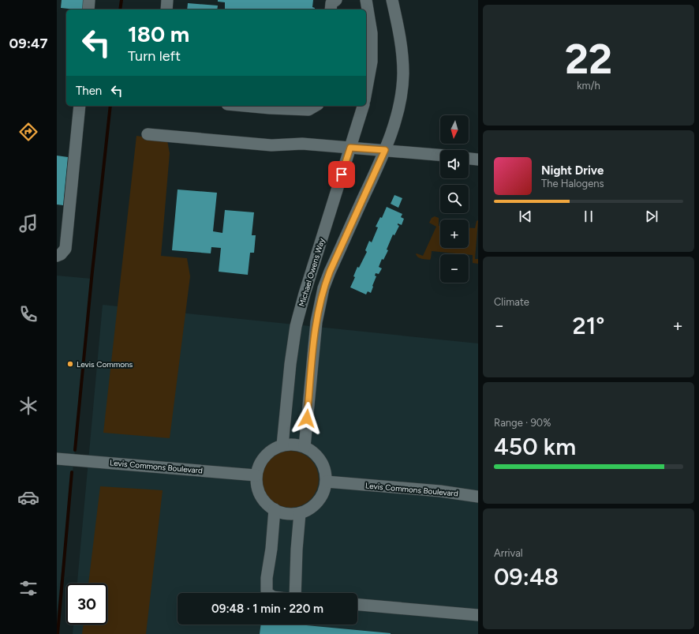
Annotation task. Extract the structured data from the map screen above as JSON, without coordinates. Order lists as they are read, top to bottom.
{
  "streets": {
    "street": ["Michael Owens Way", "Levis Commons Boulevard"]
  },
  "crossings": [
    ["Michael Owens Way", "Levis Commons Boulevard"]
  ],
  "places": ["Levis Commons"],
  "north": "bottom",
  "page": {
    "tabs": "09:47",
    "tile": [
      ["22", "km/h"],
      "Climate",
      ["Range · 90%", "450 km"],
      ["Arrival", "09:48"]
    ],
    "turn": ["180 m", "Turn left"],
    "then": "Then",
    "map_buttons": ["+", "−"],
    "song": ["Night Drive", "The Halogens"],
    "heat": ["−", "21°", "+"],
    "limit": "30",
    "trip": "09:48 · 1 min · 220 m"
  }
}
